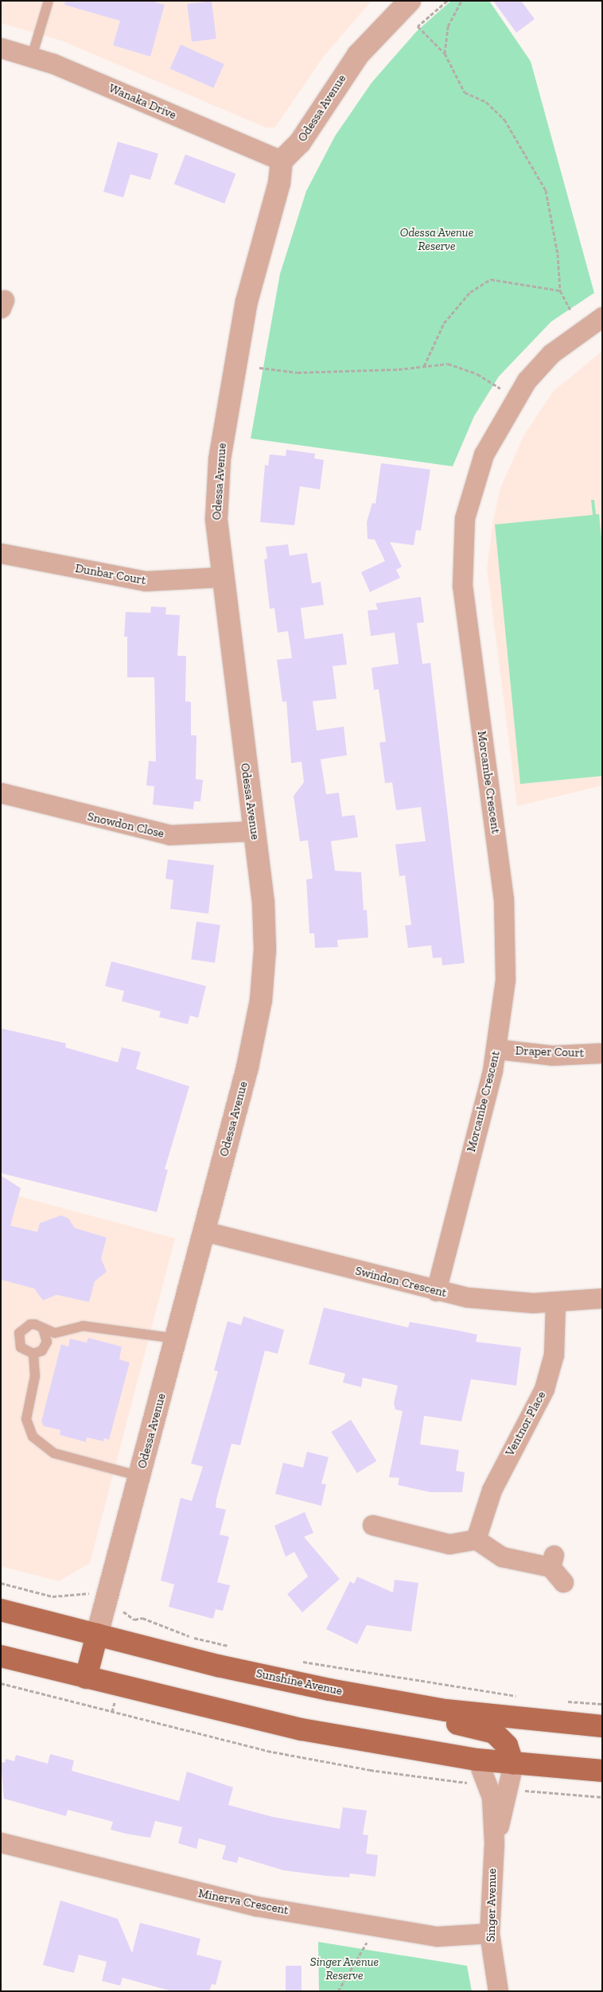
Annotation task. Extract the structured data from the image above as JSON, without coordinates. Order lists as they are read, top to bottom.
{
  "streets": {
    "main road": ["Sunshine Avenue"],
    "street": [
      "Wanaka Drive",
      "Odessa Avenue",
      "Dunbar Court",
      "Morcambe Crescent",
      "Snowdon Close",
      "Draper Court",
      "Swindon Crescent",
      "Ventnor Place",
      "Minerva Crescent",
      "Singer Avenue"
    ]
  },
  "crossings": [
    ["Wanaka Drive", "Odessa Avenue"],
    ["Odessa Avenue", "Dunbar Court"],
    ["Odessa Avenue", "Snowdon Close"],
    ["Odessa Avenue", "Swindon Crescent"],
    ["Odessa Avenue", "Sunshine Avenue"],
    ["Morcambe Crescent", "Draper Court"],
    ["Morcambe Crescent", "Swindon Crescent"],
    ["Swindon Crescent", "Ventnor Place"],
    ["Minerva Crescent", "Singer Avenue"]
  ],
  "parks": ["Odessa Avenue Reserve", "Singer Avenue Reserve"]
}
